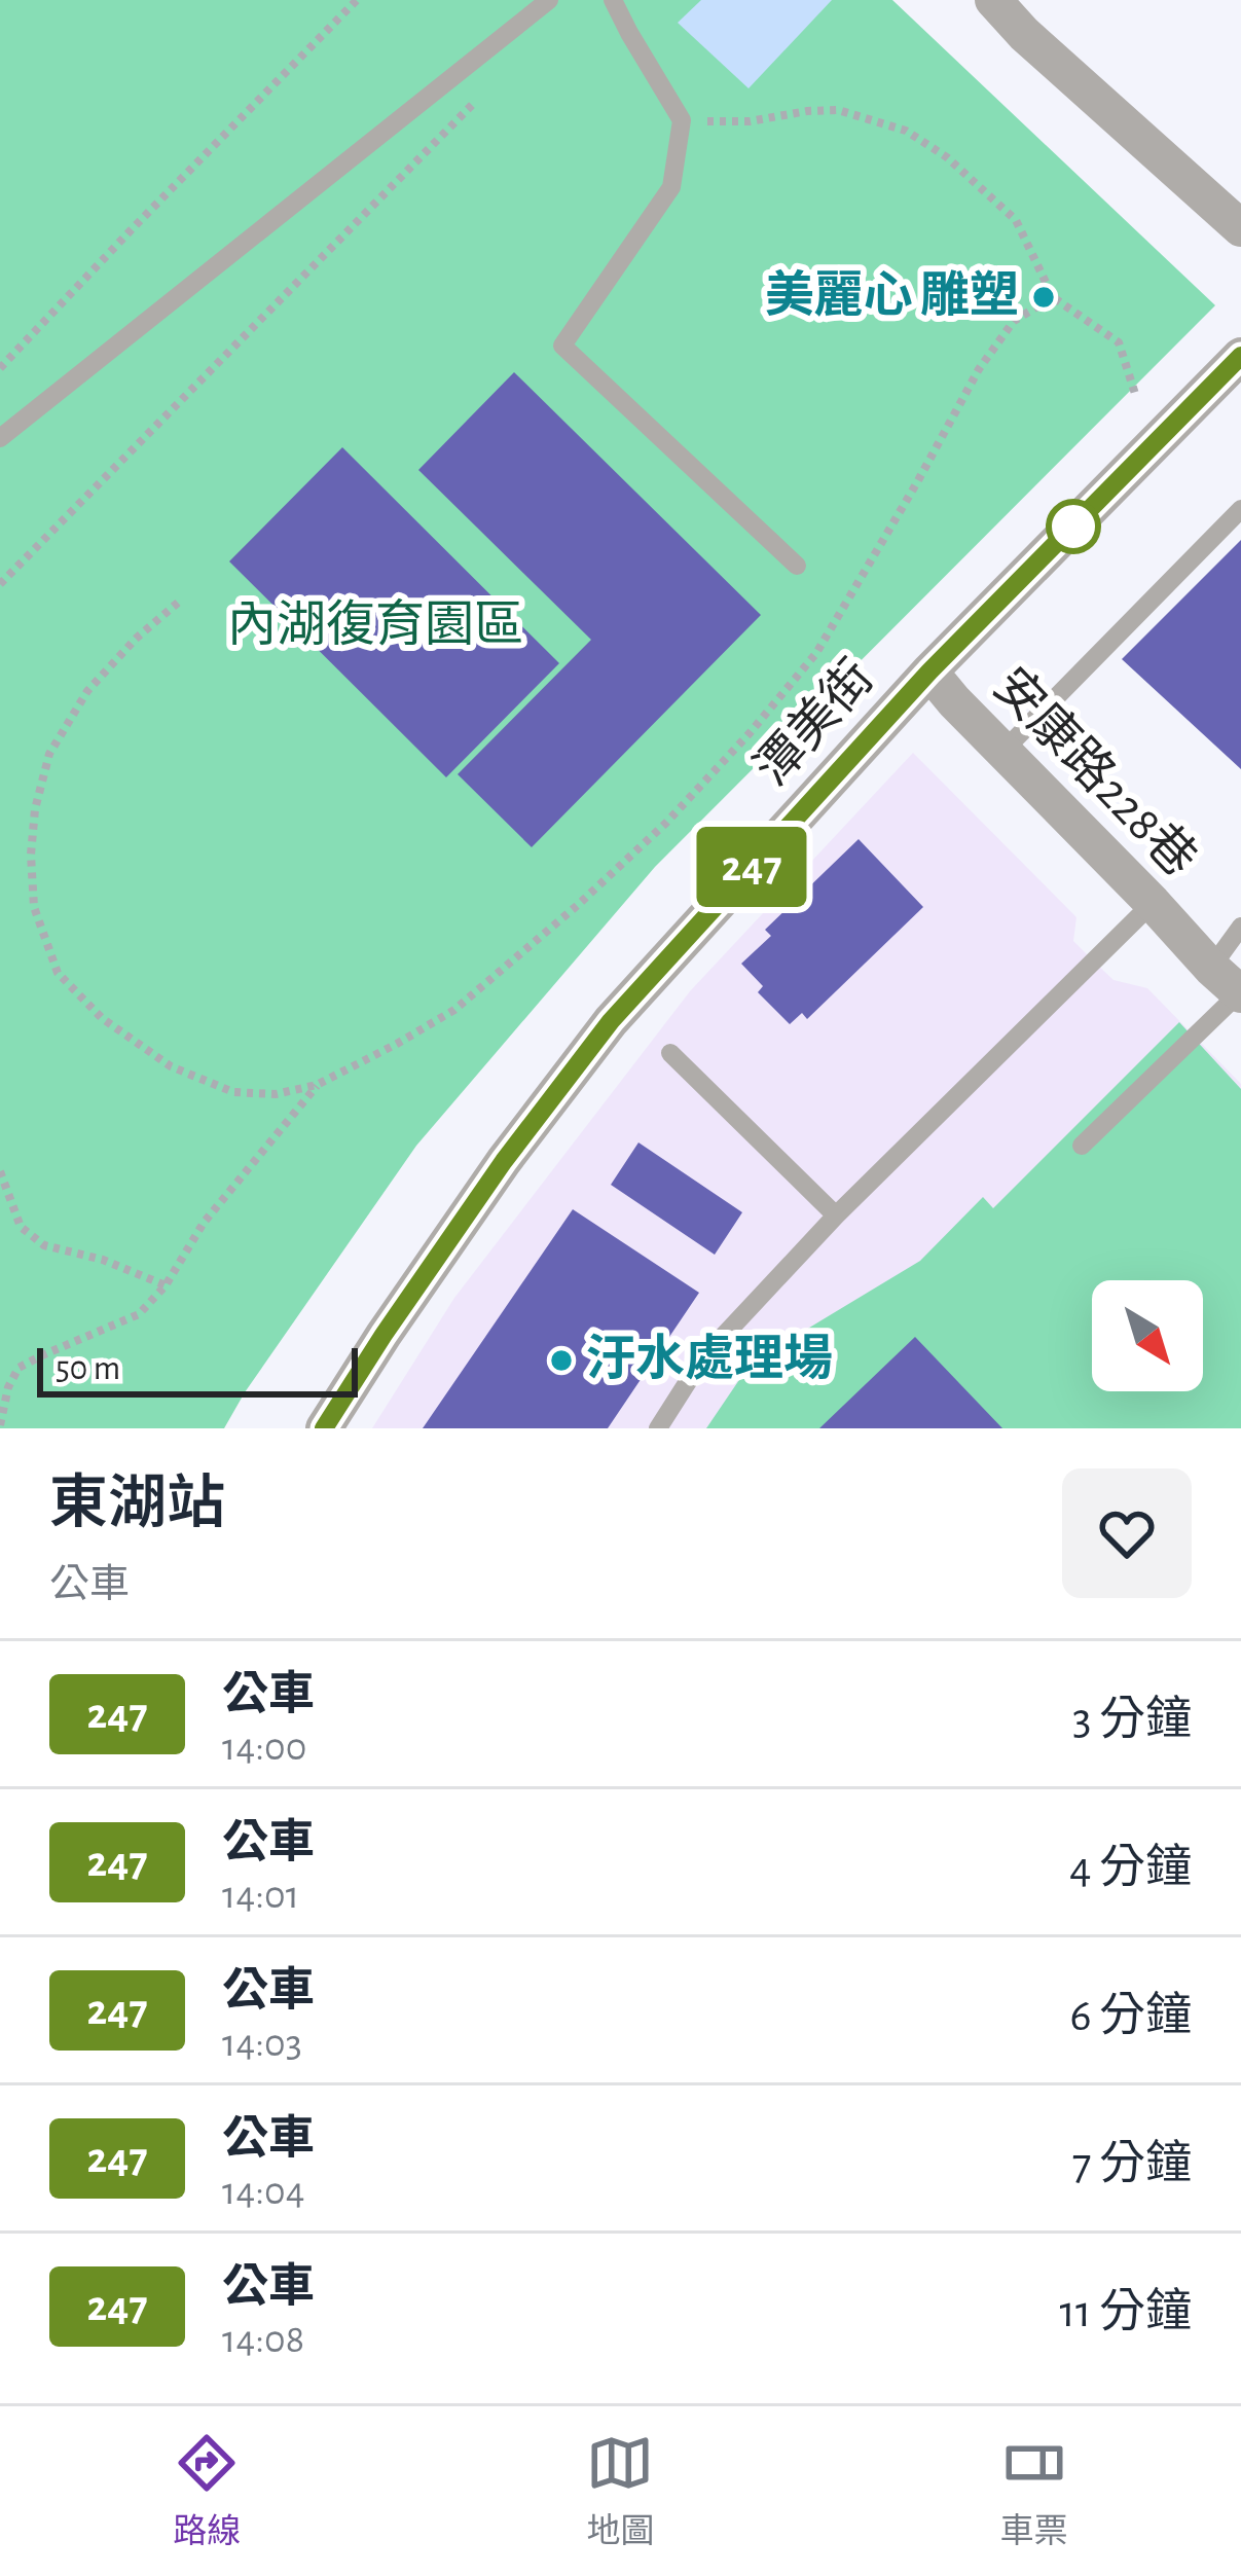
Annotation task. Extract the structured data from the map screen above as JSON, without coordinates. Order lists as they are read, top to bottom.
{
  "streets": {
    "street": ["潭美街", "安康路228巷"]
  },
  "crossings": [
    ["潭美街", "安康路228巷"]
  ],
  "parks": ["內湖復育園區"],
  "places": ["美麗心 雕塑", "汙水處理場"],
  "lines": ["bus line 247"],
  "scale_bar": "50 m",
  "north": "bottom right",
  "page": {
    "on_map": "247",
    "scale": "50 m",
    "heading": ["東湖站", "公車"],
    "list": [
      {
        "mark": "247",
        "name": "公車",
        "note": "14:00",
        "value": "3 分鐘"
      },
      {
        "mark": "247",
        "name": "公車",
        "note": "14:01",
        "value": "4 分鐘"
      },
      {
        "mark": "247",
        "name": "公車",
        "note": "14:03",
        "value": "6 分鐘"
      },
      {
        "mark": "247",
        "name": "公車",
        "note": "14:04",
        "value": "7 分鐘"
      },
      {
        "mark": "247",
        "name": "公車",
        "note": "14:08",
        "value": "11 分鐘"
      }
    ],
    "tabs": ["路線", "地圖", "車票"]
  }
}
